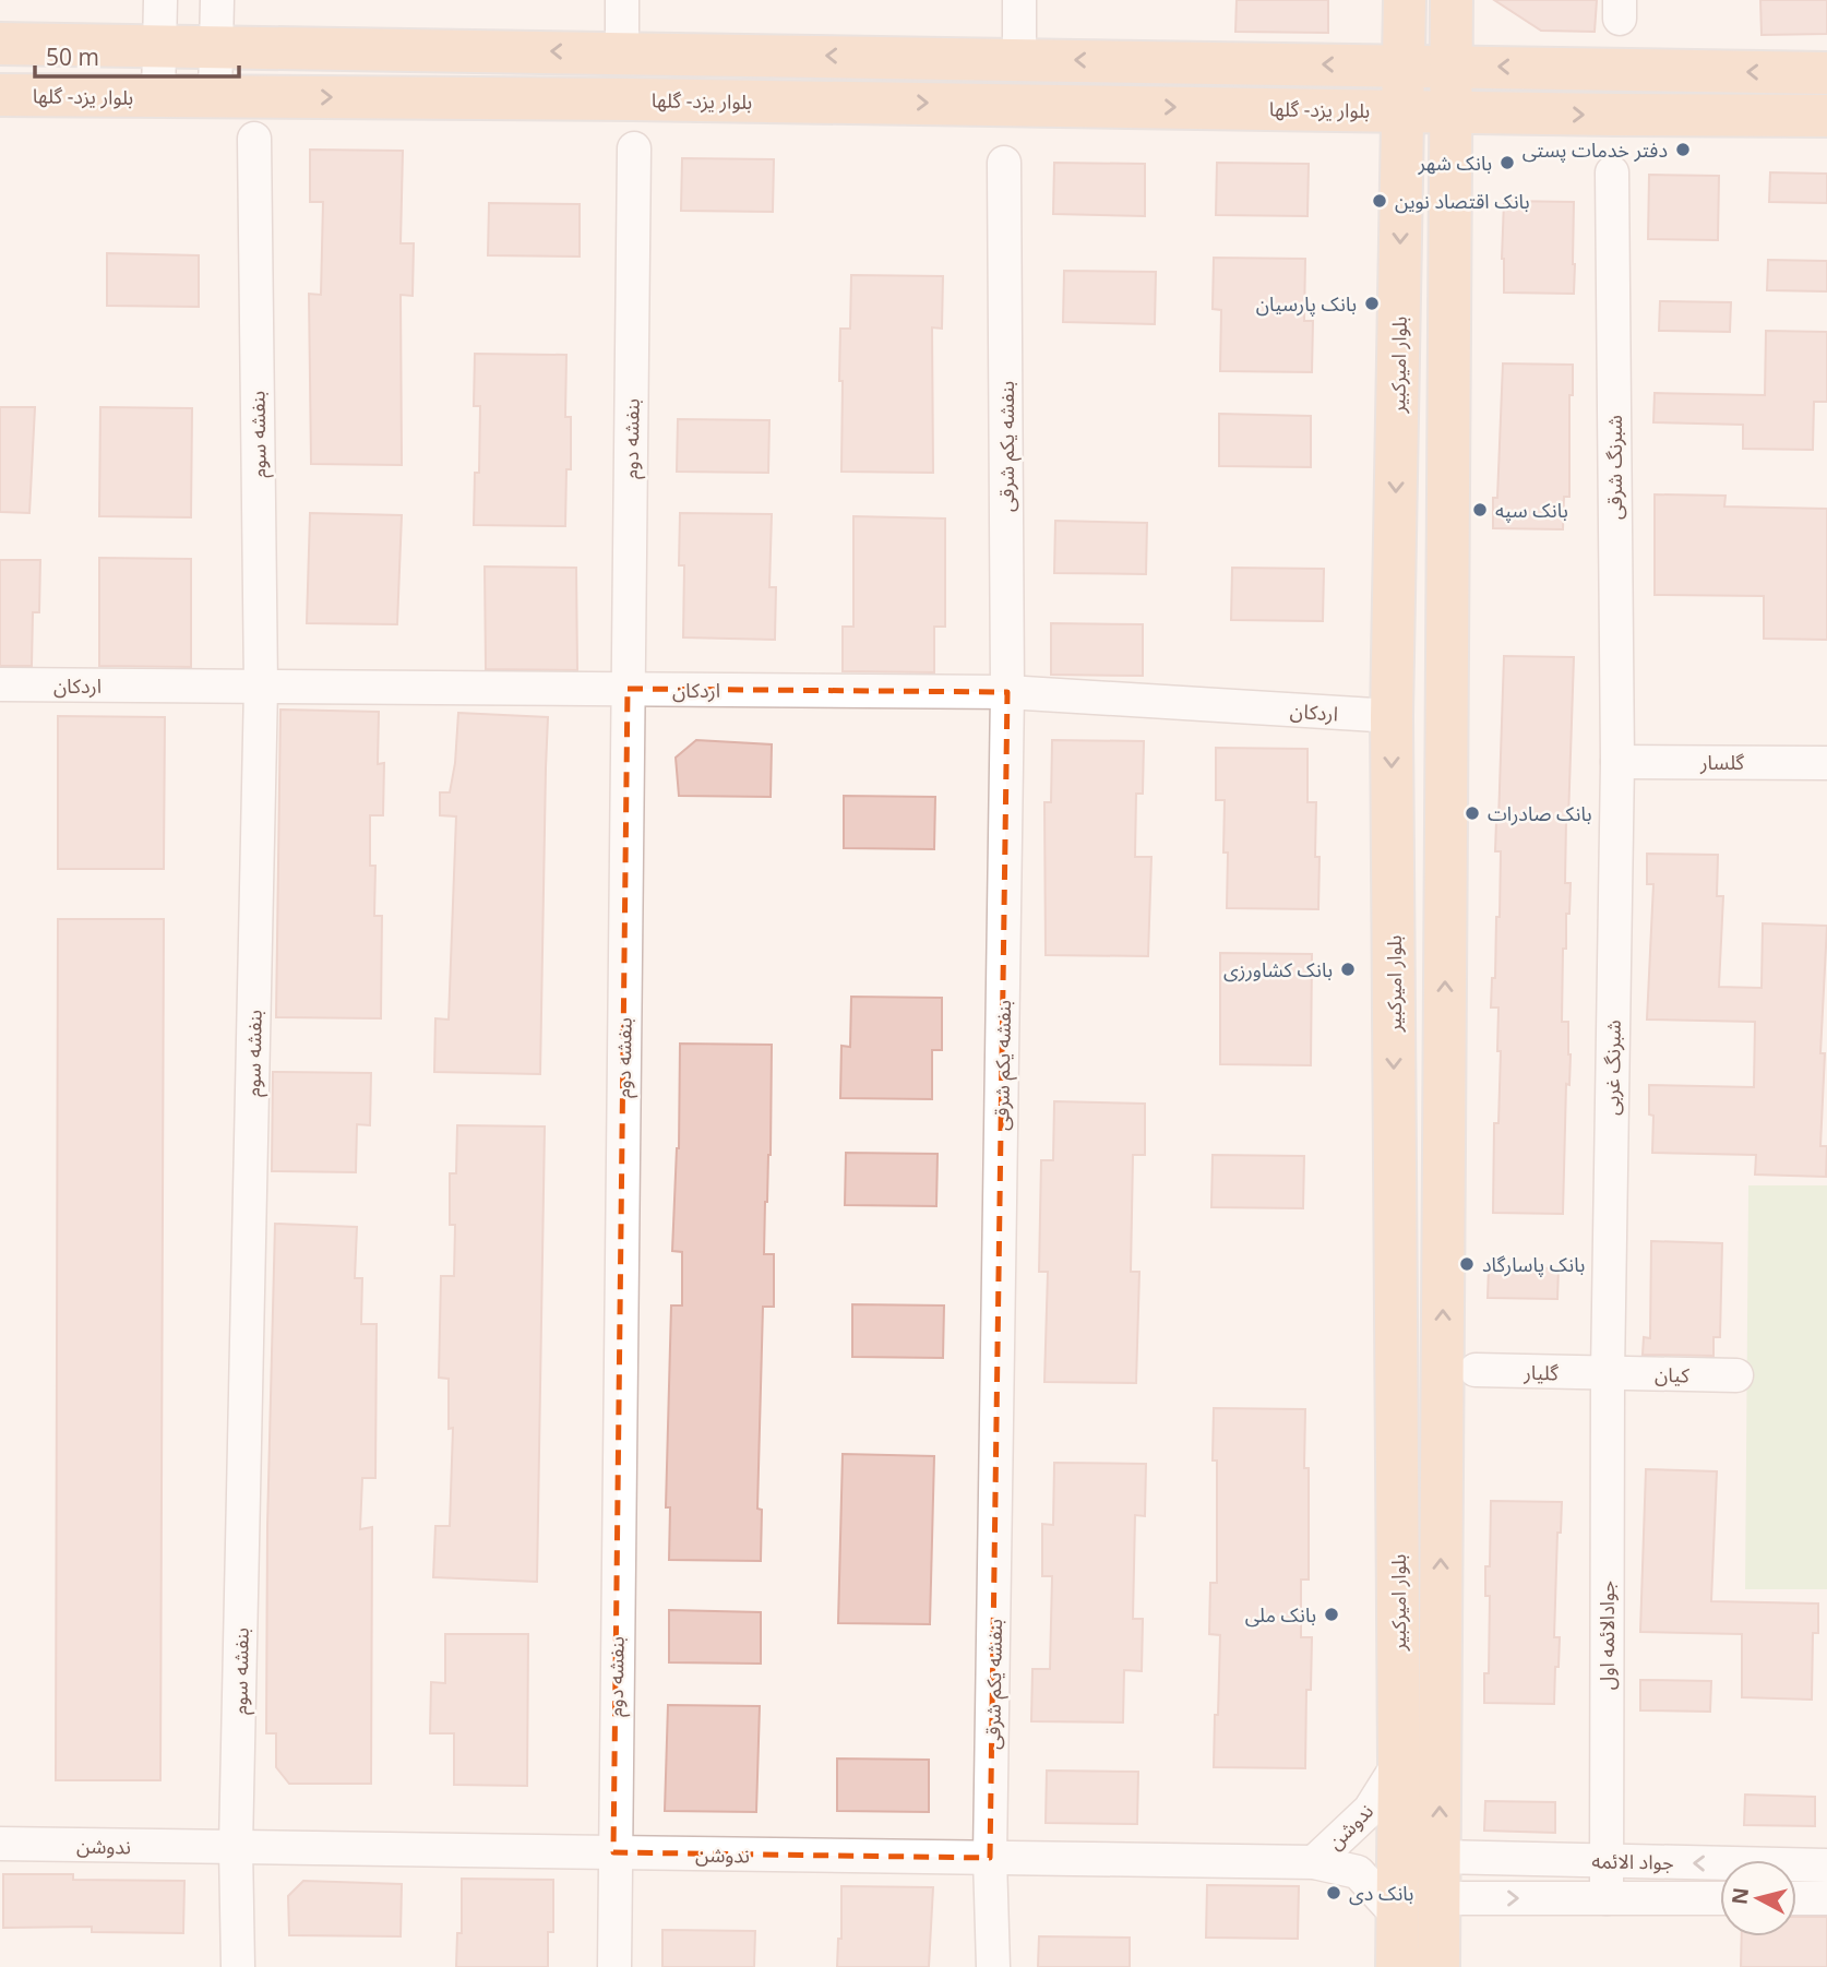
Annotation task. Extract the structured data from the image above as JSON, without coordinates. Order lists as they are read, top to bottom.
{
  "streets": {
    "main road": ["بلوار یزد- گلها", "بلوار امیرکبیر"],
    "street": [
      "بنفشه سوم",
      "بنفشه دوم",
      "بنفشه یکم شرقی",
      "شبرنگ شرقی",
      "اردکان",
      "گلسار",
      "شبرنگ غربی",
      "گلیار",
      "کیان",
      "جوادالائمه اول",
      "ندوشن",
      "جواد الائمه"
    ]
  },
  "crossings": [
    ["بلوار یزد- گلها", "بلوار امیرکبیر"],
    ["بلوار امیرکبیر", "اردکان"],
    ["بلوار امیرکبیر", "ندوشن"],
    ["بنفشه سوم", "اردکان"],
    ["بنفشه سوم", "ندوشن"],
    ["بنفشه دوم", "اردکان"],
    ["بنفشه دوم", "ندوشن"],
    ["بنفشه یکم شرقی", "اردکان"],
    ["بنفشه یکم شرقی", "ندوشن"],
    ["شبرنگ شرقی", "گلسار"],
    ["شبرنگ شرقی", "شبرنگ غربی"],
    ["گلسار", "شبرنگ غربی"],
    ["شبرنگ غربی", "گلیار"],
    ["شبرنگ غربی", "کیان"],
    ["شبرنگ غربی", "جوادالائمه اول"],
    ["گلیار", "کیان"],
    ["گلیار", "جوادالائمه اول"],
    ["کیان", "جوادالائمه اول"],
    ["جوادالائمه اول", "جواد الائمه"]
  ],
  "places": [
    "دفتر خدمات پستی",
    "بانک شهر",
    "بانک اقتصاد نوین",
    "بانک پارسیان",
    "بانک سپه",
    "بانک صادرات",
    "بانک کشاورزی",
    "بانک پاسارگاد",
    "بانک ملی",
    "بانک دی"
  ],
  "scale_bar": "50 m",
  "north": "left"
}
